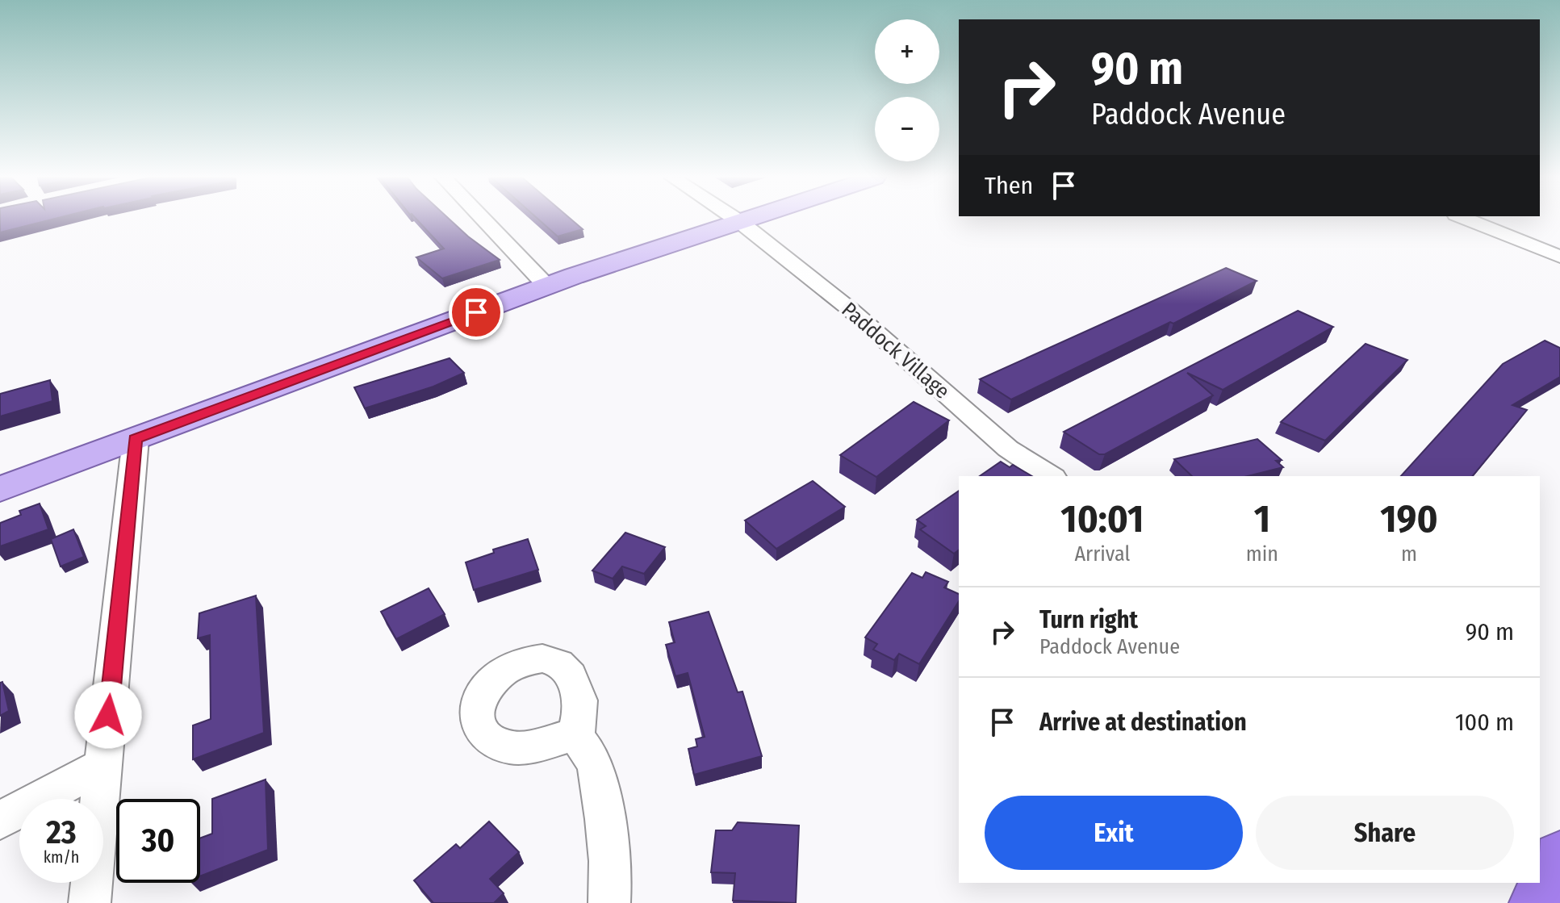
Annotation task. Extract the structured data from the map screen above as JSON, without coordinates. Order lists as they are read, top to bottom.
{
  "streets": {
    "street": ["Paddock Village"]
  },
  "page": {
    "map_buttons": ["+", "−"],
    "turn": ["90 m", "Paddock Avenue"],
    "then": "Then",
    "eta": [
      "10:01",
      "Arrival",
      "1",
      "min",
      "190",
      "m"
    ],
    "list": [
      {
        "name": "Turn right",
        "note": "Paddock Avenue",
        "value": "90 m"
      },
      {
        "name": "Arrive at destination",
        "value": "100 m"
      }
    ],
    "buttons": ["Exit", "Share"],
    "speed": "23 km/h",
    "limit": "30"
  }
}
